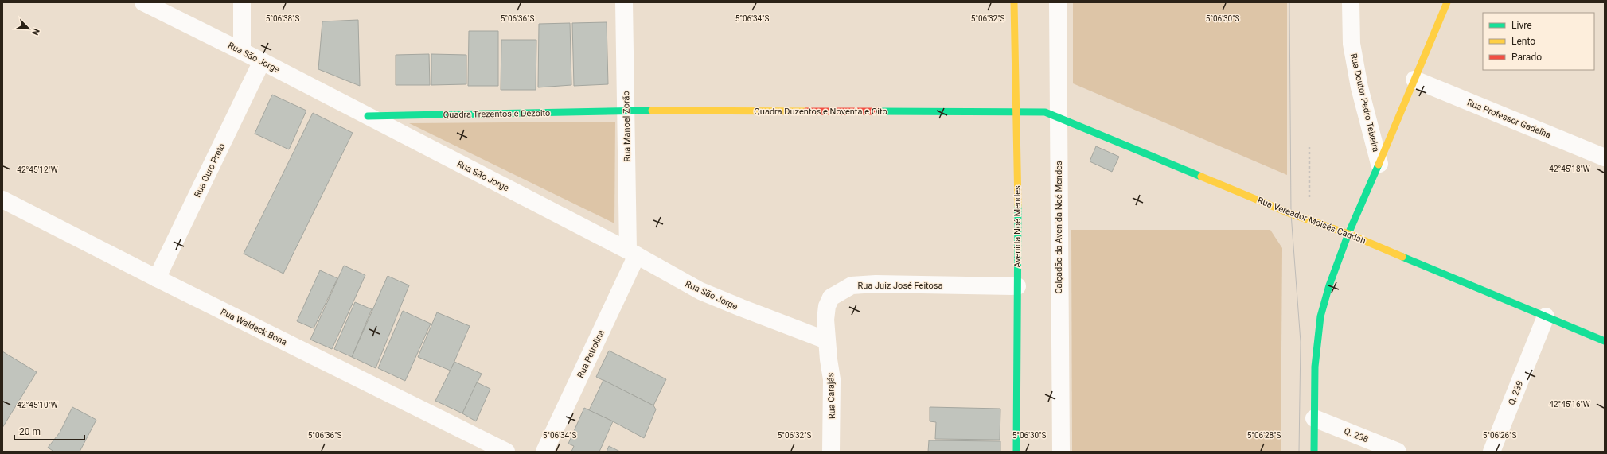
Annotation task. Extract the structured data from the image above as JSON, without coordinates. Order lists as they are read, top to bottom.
{
  "streets": {
    "street": [
      "Rua São Jorge",
      "Rua Doutor Pedro Teixeira",
      "Quadra Duzentos e Noventa e Oito",
      "Quadra Trezentos e Dezoito",
      "Rua Professor Gadelha",
      "Rua Manoel Zorão",
      "Rua Ouro Preto",
      "Rua Vereador Moisés Caddah",
      "Avenida Noé Mendes",
      "Calçadão da Avenida Noé Mendes",
      "Rua Juiz José Feitosa",
      "Rua Waldeck Bona",
      "Rua Petrolina",
      "Q. 239",
      "Rua Carajás",
      "Q. 238"
    ]
  },
  "crossings": [
    ["Rua São Jorge", "Quadra Trezentos e Dezoito"],
    ["Rua São Jorge", "Rua Manoel Zorão"],
    ["Rua São Jorge", "Rua Ouro Preto"],
    ["Rua São Jorge", "Rua Juiz José Feitosa"],
    ["Rua São Jorge", "Rua Petrolina"],
    ["Rua São Jorge", "Rua Carajás"],
    ["Quadra Duzentos e Noventa e Oito", "Quadra Trezentos e Dezoito"],
    ["Quadra Duzentos e Noventa e Oito", "Rua Manoel Zorão"],
    ["Quadra Duzentos e Noventa e Oito", "Rua Vereador Moisés Caddah"],
    ["Quadra Duzentos e Noventa e Oito", "Avenida Noé Mendes"],
    ["Quadra Trezentos e Dezoito", "Rua Manoel Zorão"],
    ["Rua Manoel Zorão", "Rua Petrolina"],
    ["Rua Ouro Preto", "Rua Waldeck Bona"],
    ["Rua Vereador Moisés Caddah", "Avenida Noé Mendes"],
    ["Rua Vereador Moisés Caddah", "Calçadão da Avenida Noé Mendes"],
    ["Rua Vereador Moisés Caddah", "Q. 239"],
    ["Avenida Noé Mendes", "Rua Juiz José Feitosa"],
    ["Rua Juiz José Feitosa", "Rua Carajás"]
  ],
  "legend": ["Livre", "Lento", "Parado"],
  "scale_bar": "20 m",
  "north": "bottom right",
  "coordinates": [
    "5°06'38\"S",
    "5°06'36\"S",
    "5°06'34\"S",
    "5°06'32\"S",
    "5°06'30\"S",
    "42°45'18\"W",
    "42°45'12\"W",
    "42°45'16\"W",
    "42°45'10\"W",
    "5°06'28\"S",
    "5°06'26\"S"
  ]
}
